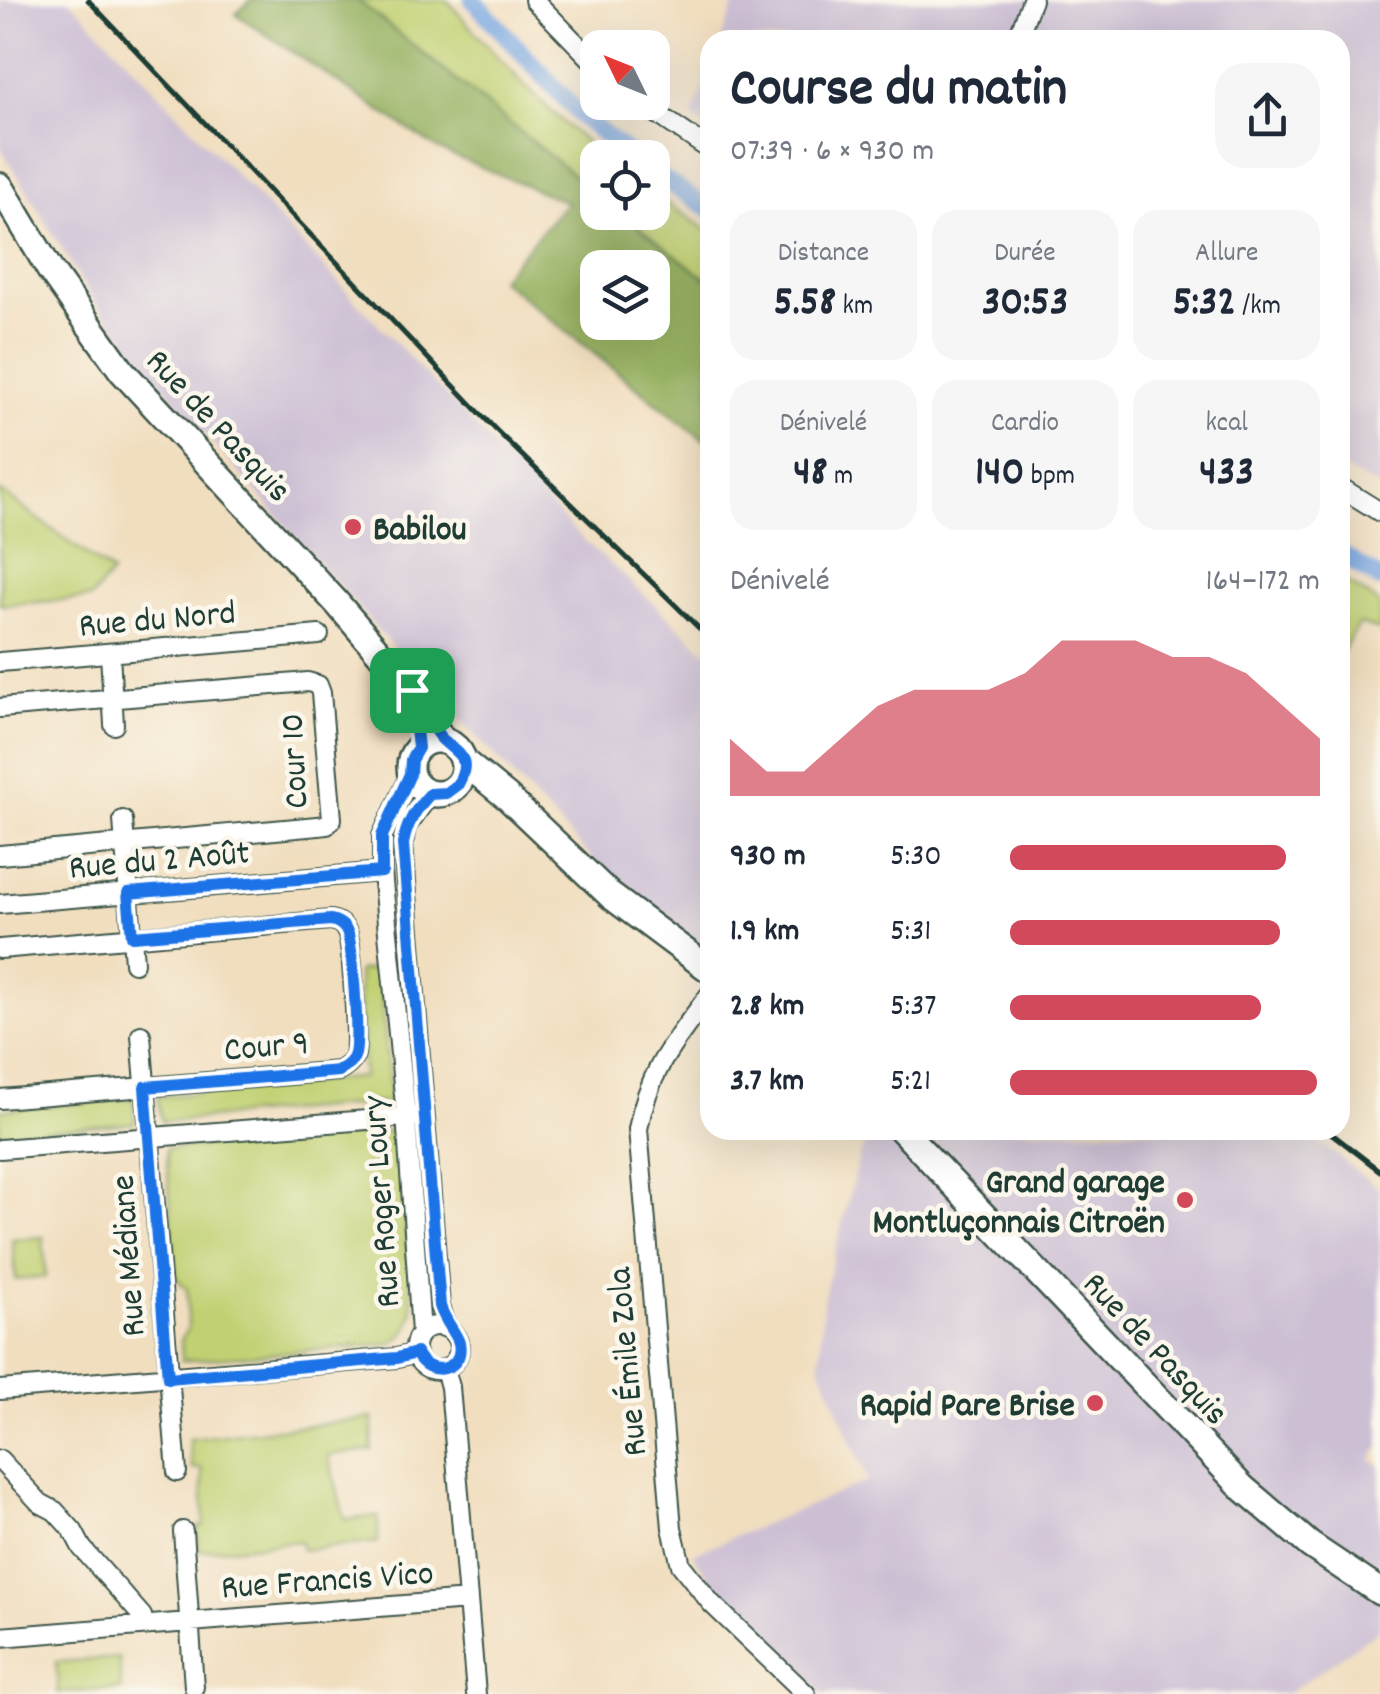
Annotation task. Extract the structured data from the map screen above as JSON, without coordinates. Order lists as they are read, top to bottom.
{
  "streets": {
    "main road": ["Rue de Pasquis"],
    "street": [
      "Rue du Nord",
      "Cour 10",
      "Rue du 2 Août",
      "Cour 9",
      "Rue Roger Loury",
      "Rue Médiane",
      "Rue Émile Zola",
      "Rue Francis Vico"
    ]
  },
  "crossings": [
    ["Rue de Pasquis", "Rue Roger Loury"],
    ["Rue du 2 Août", "Rue Roger Loury"],
    ["Cour 9", "Rue Médiane"],
    ["Rue Roger Loury", "Rue Francis Vico"]
  ],
  "places": ["Babilou", "Grand garage Montluçonnais Citroën", "Rapid Pare Brise"],
  "north": "top left",
  "page": {
    "heading": ["Course du matin", "07:39 · 6 × 930 m"],
    "stats": [
      ["Distance", "5.58 km"],
      ["Durée", "30:53"],
      ["Allure", "5:32 /km"],
      ["Dénivelé", "48 m"],
      ["Cardio", "140 bpm"],
      ["kcal", "433"]
    ],
    "chart": ["Dénivelé", "164–172 m"],
    "list": [
      {
        "name": "930 m",
        "note": "5:30"
      },
      {
        "name": "1.9 km",
        "note": "5:31"
      },
      {
        "name": "2.8 km",
        "note": "5:37"
      },
      {
        "name": "3.7 km",
        "note": "5:21"
      }
    ]
  }
}
